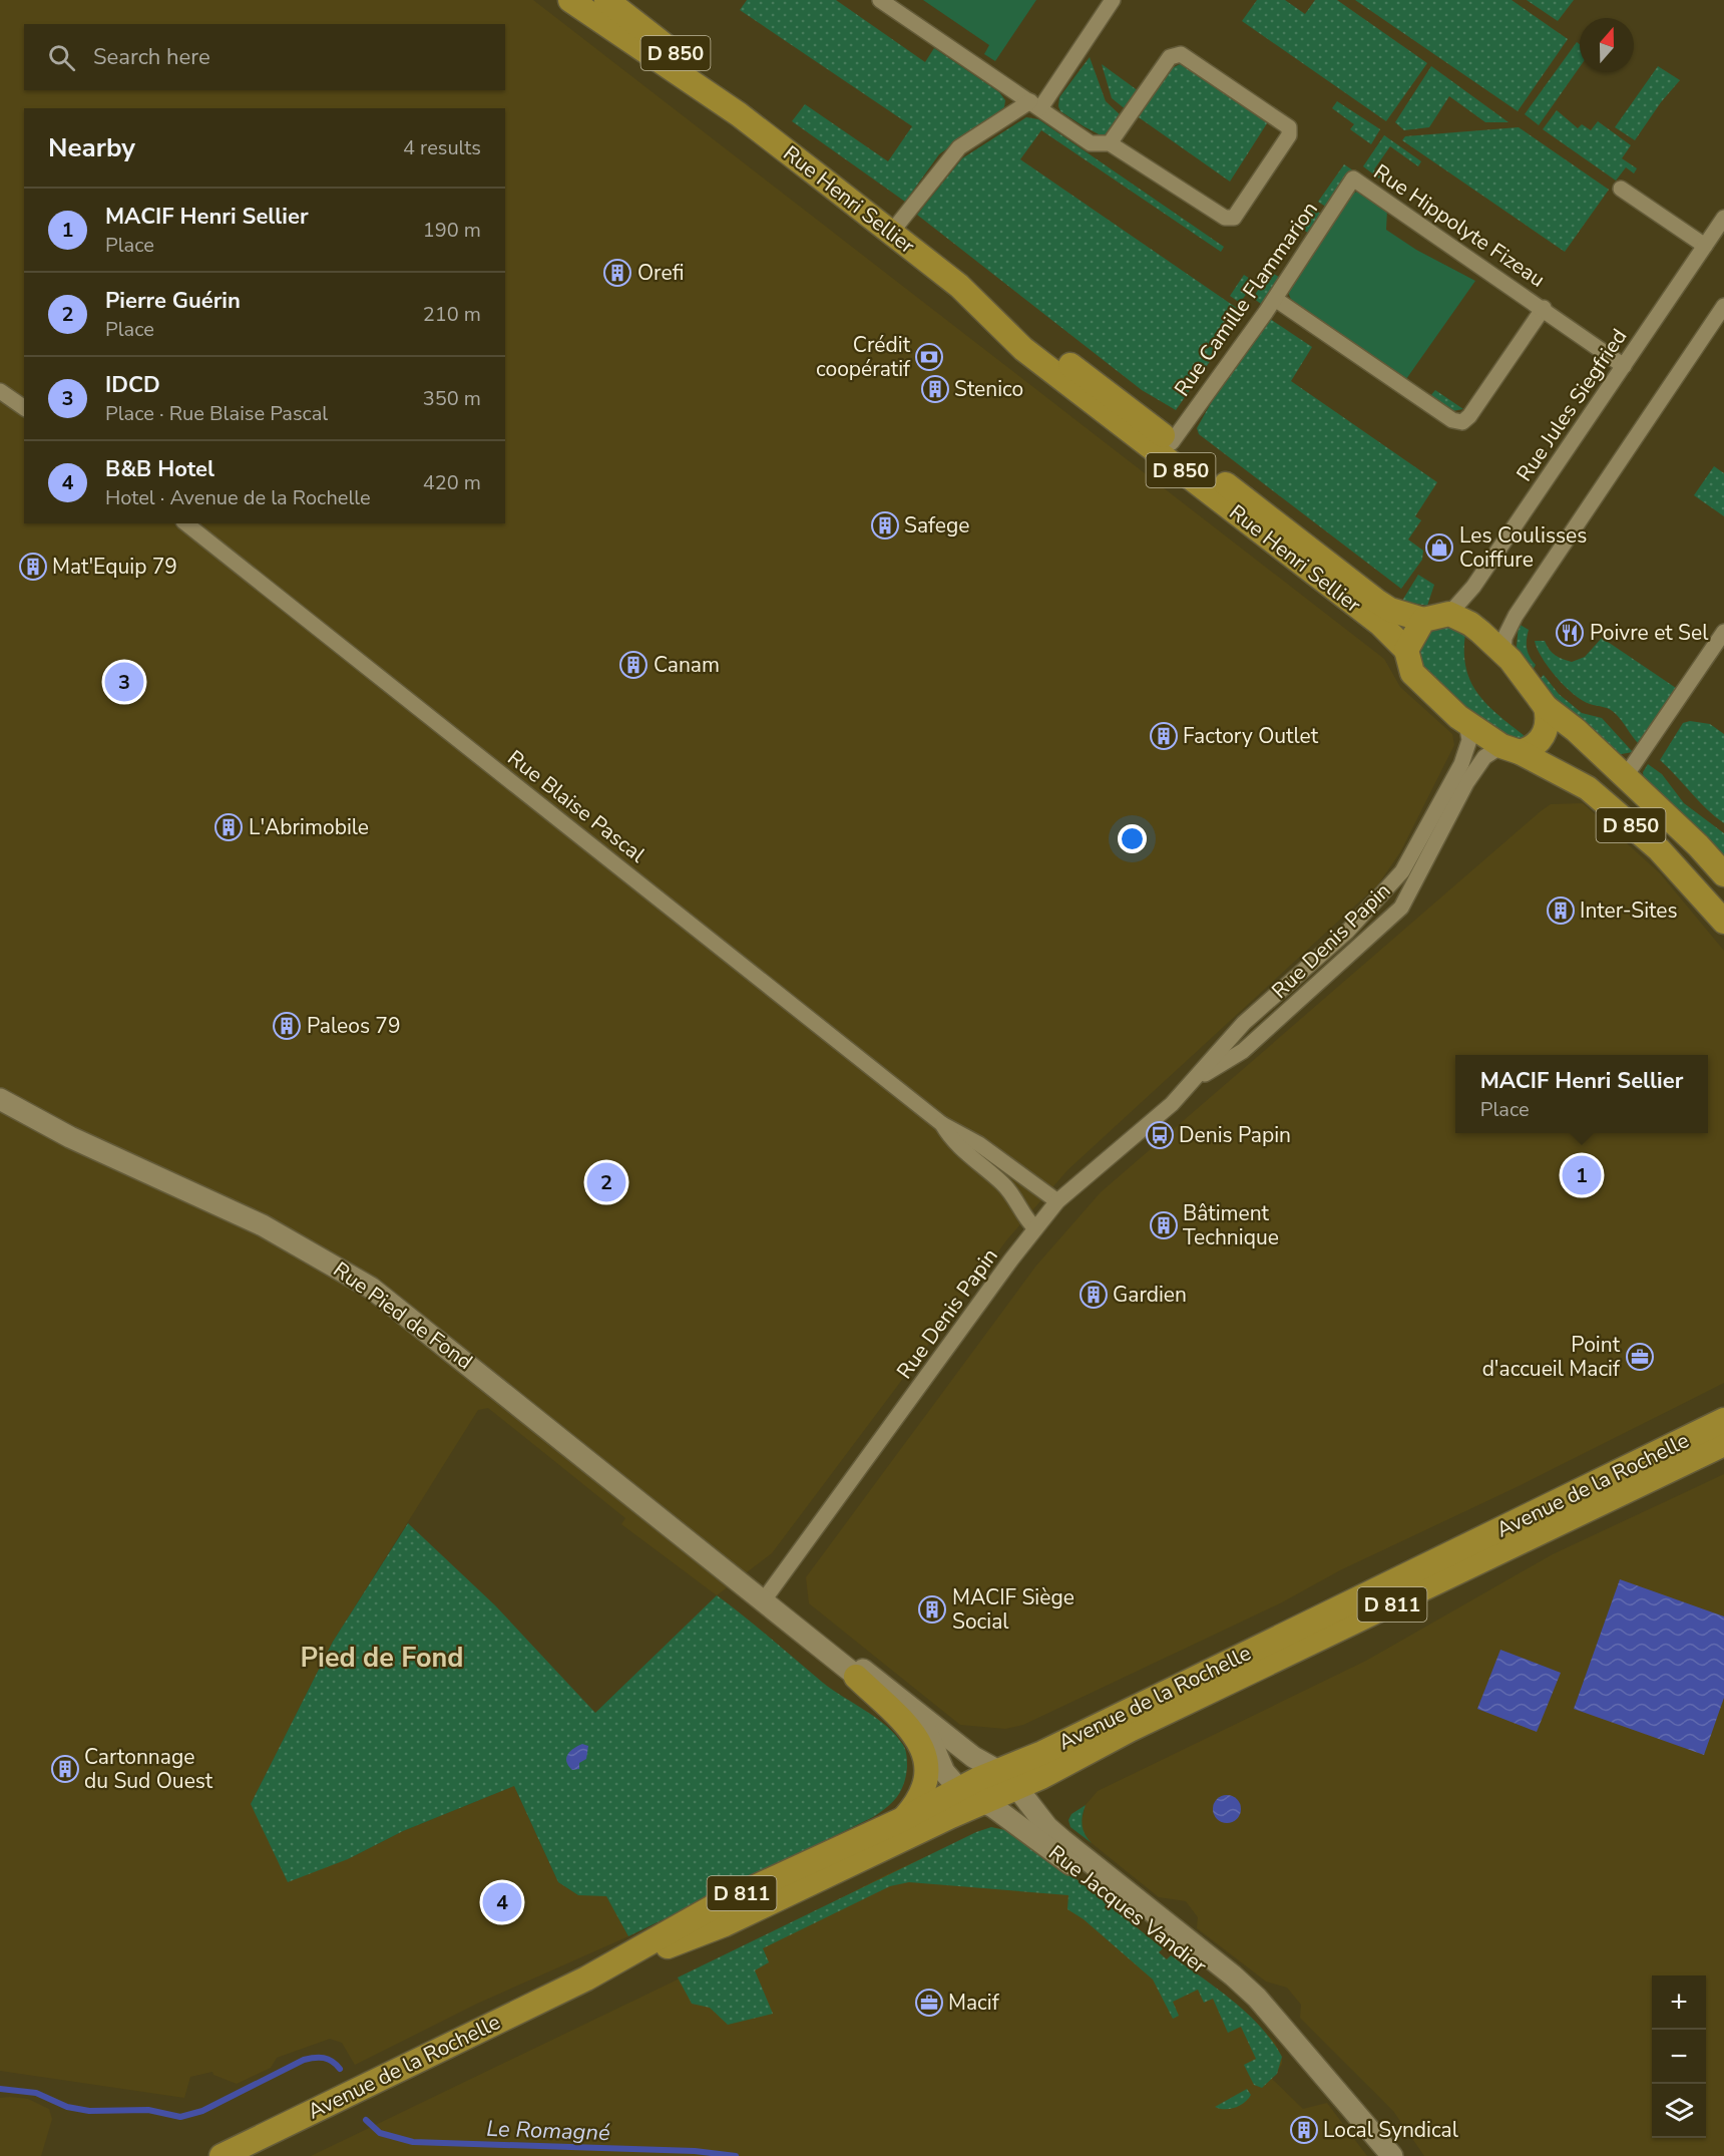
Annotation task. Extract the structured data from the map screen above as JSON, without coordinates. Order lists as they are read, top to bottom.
{
  "streets": {
    "main road": [
      "D 850",
      "Rue Henri Sellier",
      "Rue Pied de Fond",
      "Avenue de la Rochelle",
      "D 811",
      "Rue Jacques Vandier"
    ],
    "street": [
      "Rue Hippolyte Fizeau",
      "Rue Camille Flammarion",
      "Rue Jules Siegfried",
      "Rue Blaise Pascal",
      "Rue Denis Papin"
    ]
  },
  "crossings": [
    ["D 850", "Rue Jules Siegfried"],
    ["Rue Henri Sellier", "Rue Camille Flammarion"],
    ["Rue Henri Sellier", "Rue Denis Papin"],
    ["Rue Hippolyte Fizeau", "Rue Camille Flammarion"],
    ["Rue Hippolyte Fizeau", "Rue Jules Siegfried"],
    ["Rue Blaise Pascal", "Rue Denis Papin"],
    ["Rue Denis Papin", "Rue Pied de Fond"],
    ["Avenue de la Rochelle", "Rue Jacques Vandier"]
  ],
  "districts": ["Pied de Fond"],
  "water": ["Le Romagné"],
  "places": {
    "building": [
      "Orefi",
      "Stenico",
      "Safege",
      "Mat'Equip 79",
      "Canam",
      "Factory Outlet",
      "L'Abrimobile",
      "Inter-Sites",
      "Paleos 79",
      "Bâtiment Technique",
      "Gardien",
      "MACIF Siège Social",
      "Cartonnage du Sud Ouest",
      "Local Syndical"
    ],
    "bank": ["Crédit coopératif"],
    "shop": ["Les Coulisses Coiffure"],
    "restaurant": ["Poivre et Sel"],
    "bus stop": ["Denis Papin"],
    "office": ["Point d'accueil Macif", "Macif"]
  },
  "north": "top",
  "page": {
    "search": "Search here",
    "heading": ["Nearby", "4 results"],
    "list": [
      {
        "mark": "1",
        "name": "MACIF Henri Sellier",
        "note": "Place",
        "value": "190 m"
      },
      {
        "mark": "2",
        "name": "Pierre Guérin",
        "note": "Place",
        "value": "210 m"
      },
      {
        "mark": "3",
        "name": "IDCD",
        "note": "Place · Rue Blaise Pascal",
        "value": "350 m"
      },
      {
        "mark": "4",
        "name": "B&B Hotel",
        "note": "Hotel · Avenue de la Rochelle",
        "value": "420 m"
      }
    ],
    "pins": [
      "3",
      "1",
      "2",
      "4"
    ],
    "popup": ["MACIF Henri Sellier", "Place"],
    "map_buttons": ["+", "−"]
  }
}
